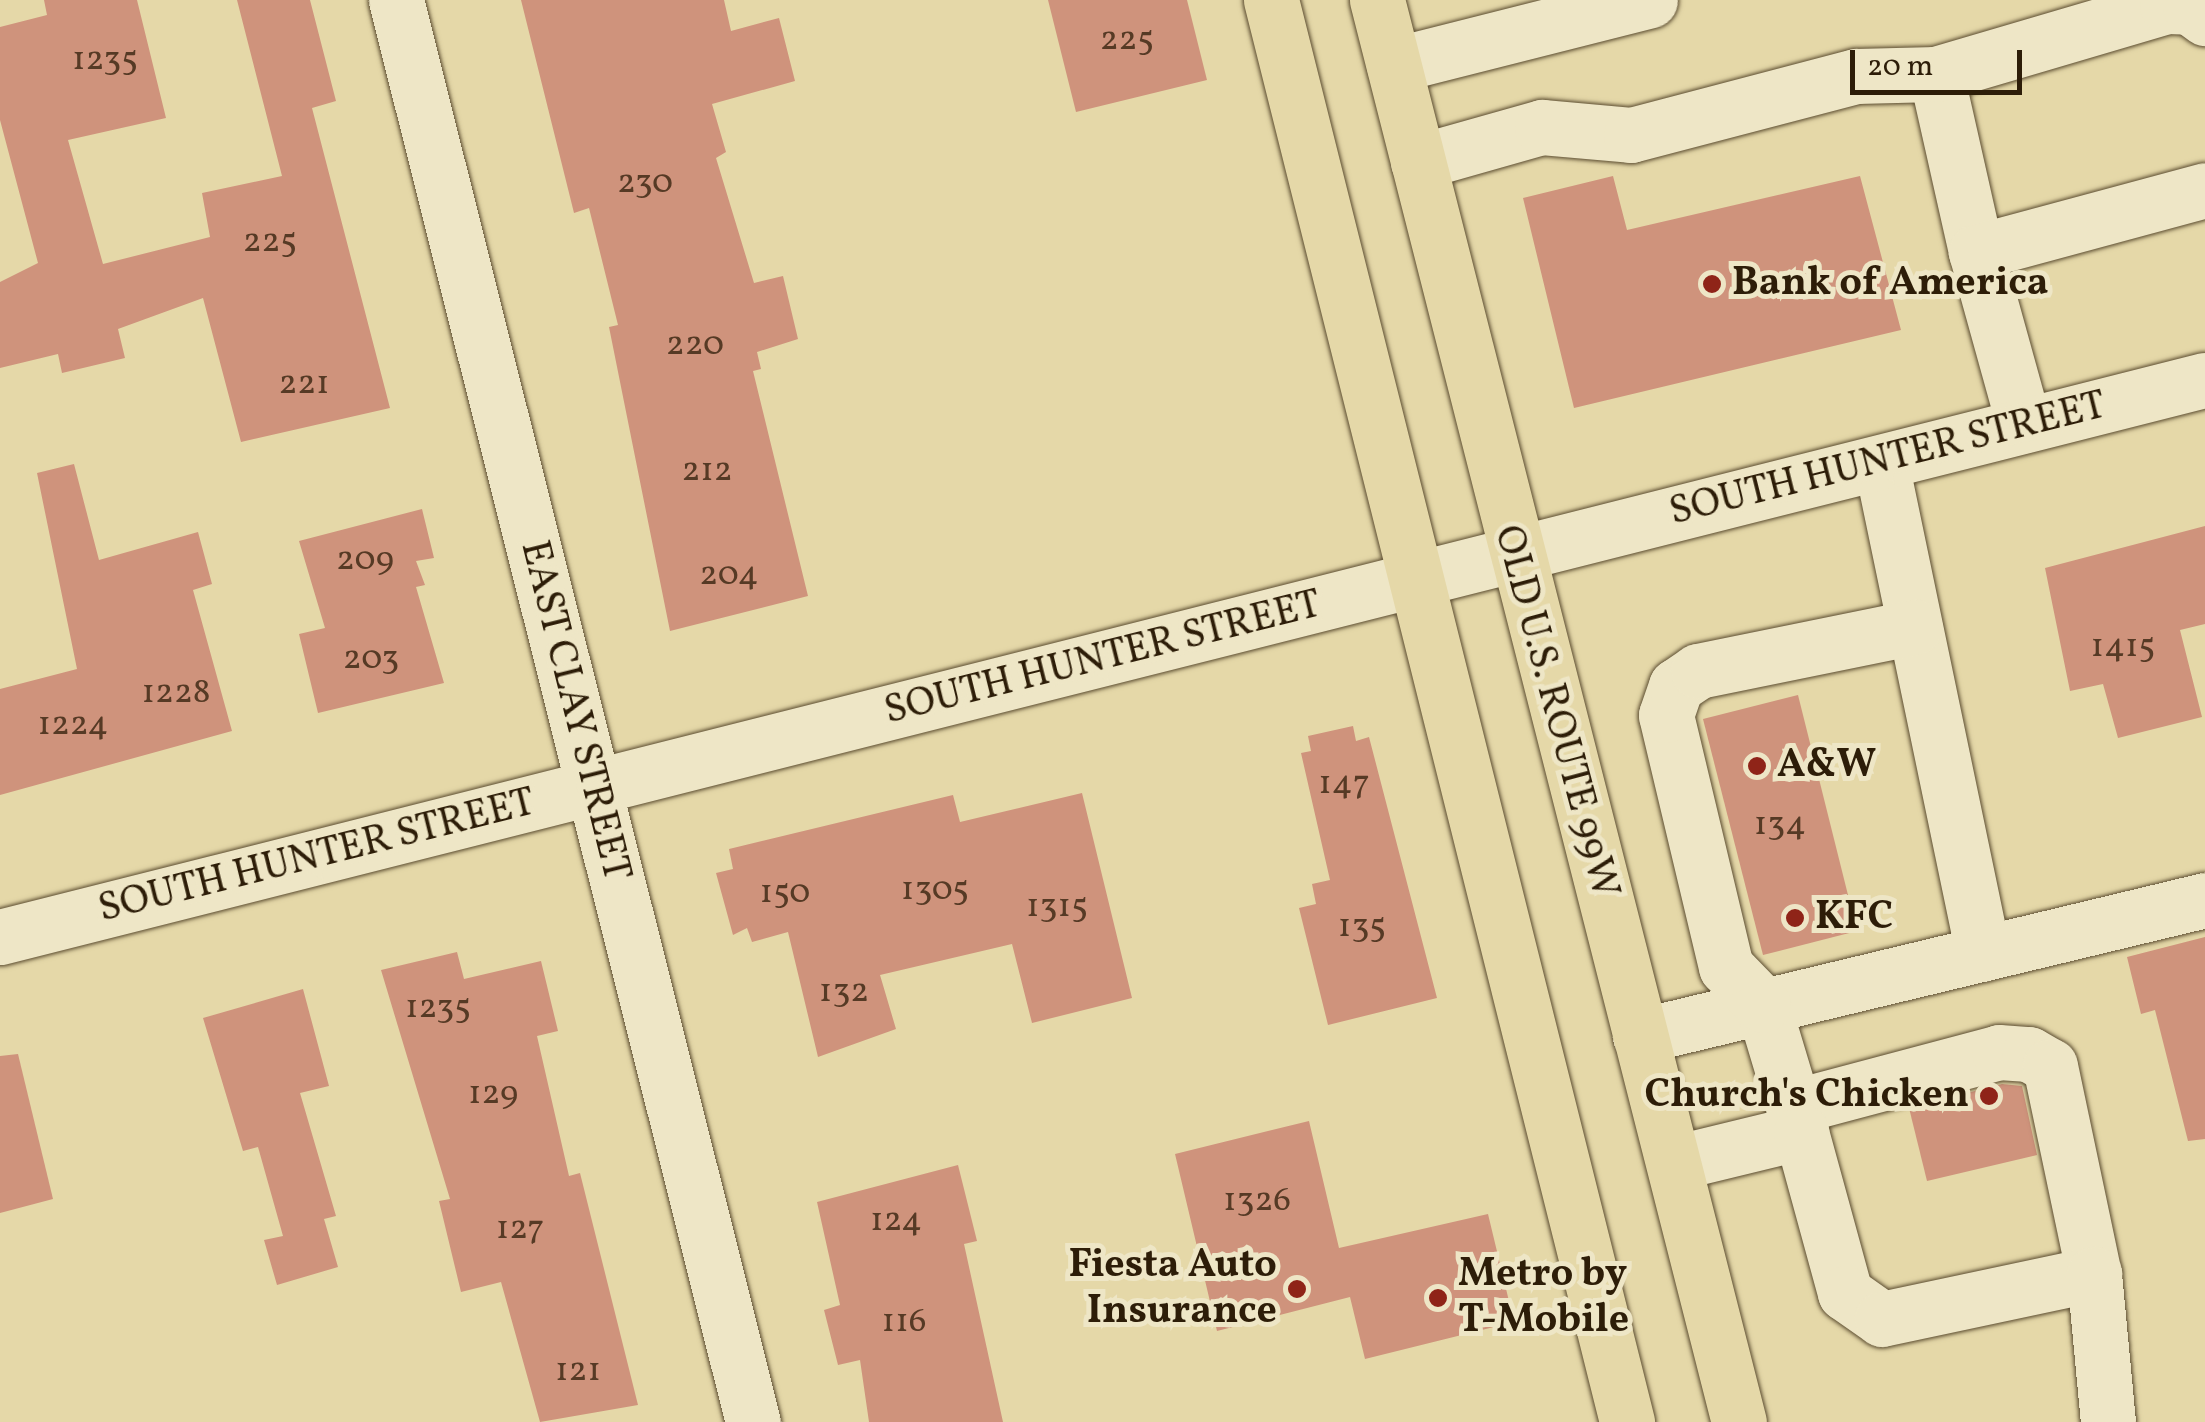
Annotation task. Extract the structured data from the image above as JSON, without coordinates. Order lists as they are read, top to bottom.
{
  "streets": {
    "main road": ["OLD U.S. ROUTE 99W"],
    "street": ["SOUTH HUNTER STREET", "EAST CLAY STREET"]
  },
  "crossings": [
    ["SOUTH HUNTER STREET", "EAST CLAY STREET"],
    ["SOUTH HUNTER STREET", "OLD U.S. ROUTE 99W"]
  ],
  "places": [
    "Bank of America",
    "A&W",
    "KFC",
    "Church's Chicken",
    "Fiesta Auto Insurance",
    "Metro by T-Mobile"
  ],
  "house_numbers": [
    "225",
    "1235",
    "230",
    "225",
    "220",
    "221",
    "212",
    "209",
    "204",
    "1415",
    "203",
    "1228",
    "1224",
    "147",
    "134",
    "1305",
    "150",
    "1315",
    "135",
    "132",
    "1235",
    "129",
    "1326",
    "124",
    "127",
    "116",
    "121"
  ],
  "scale_bar": "20 m"
}
